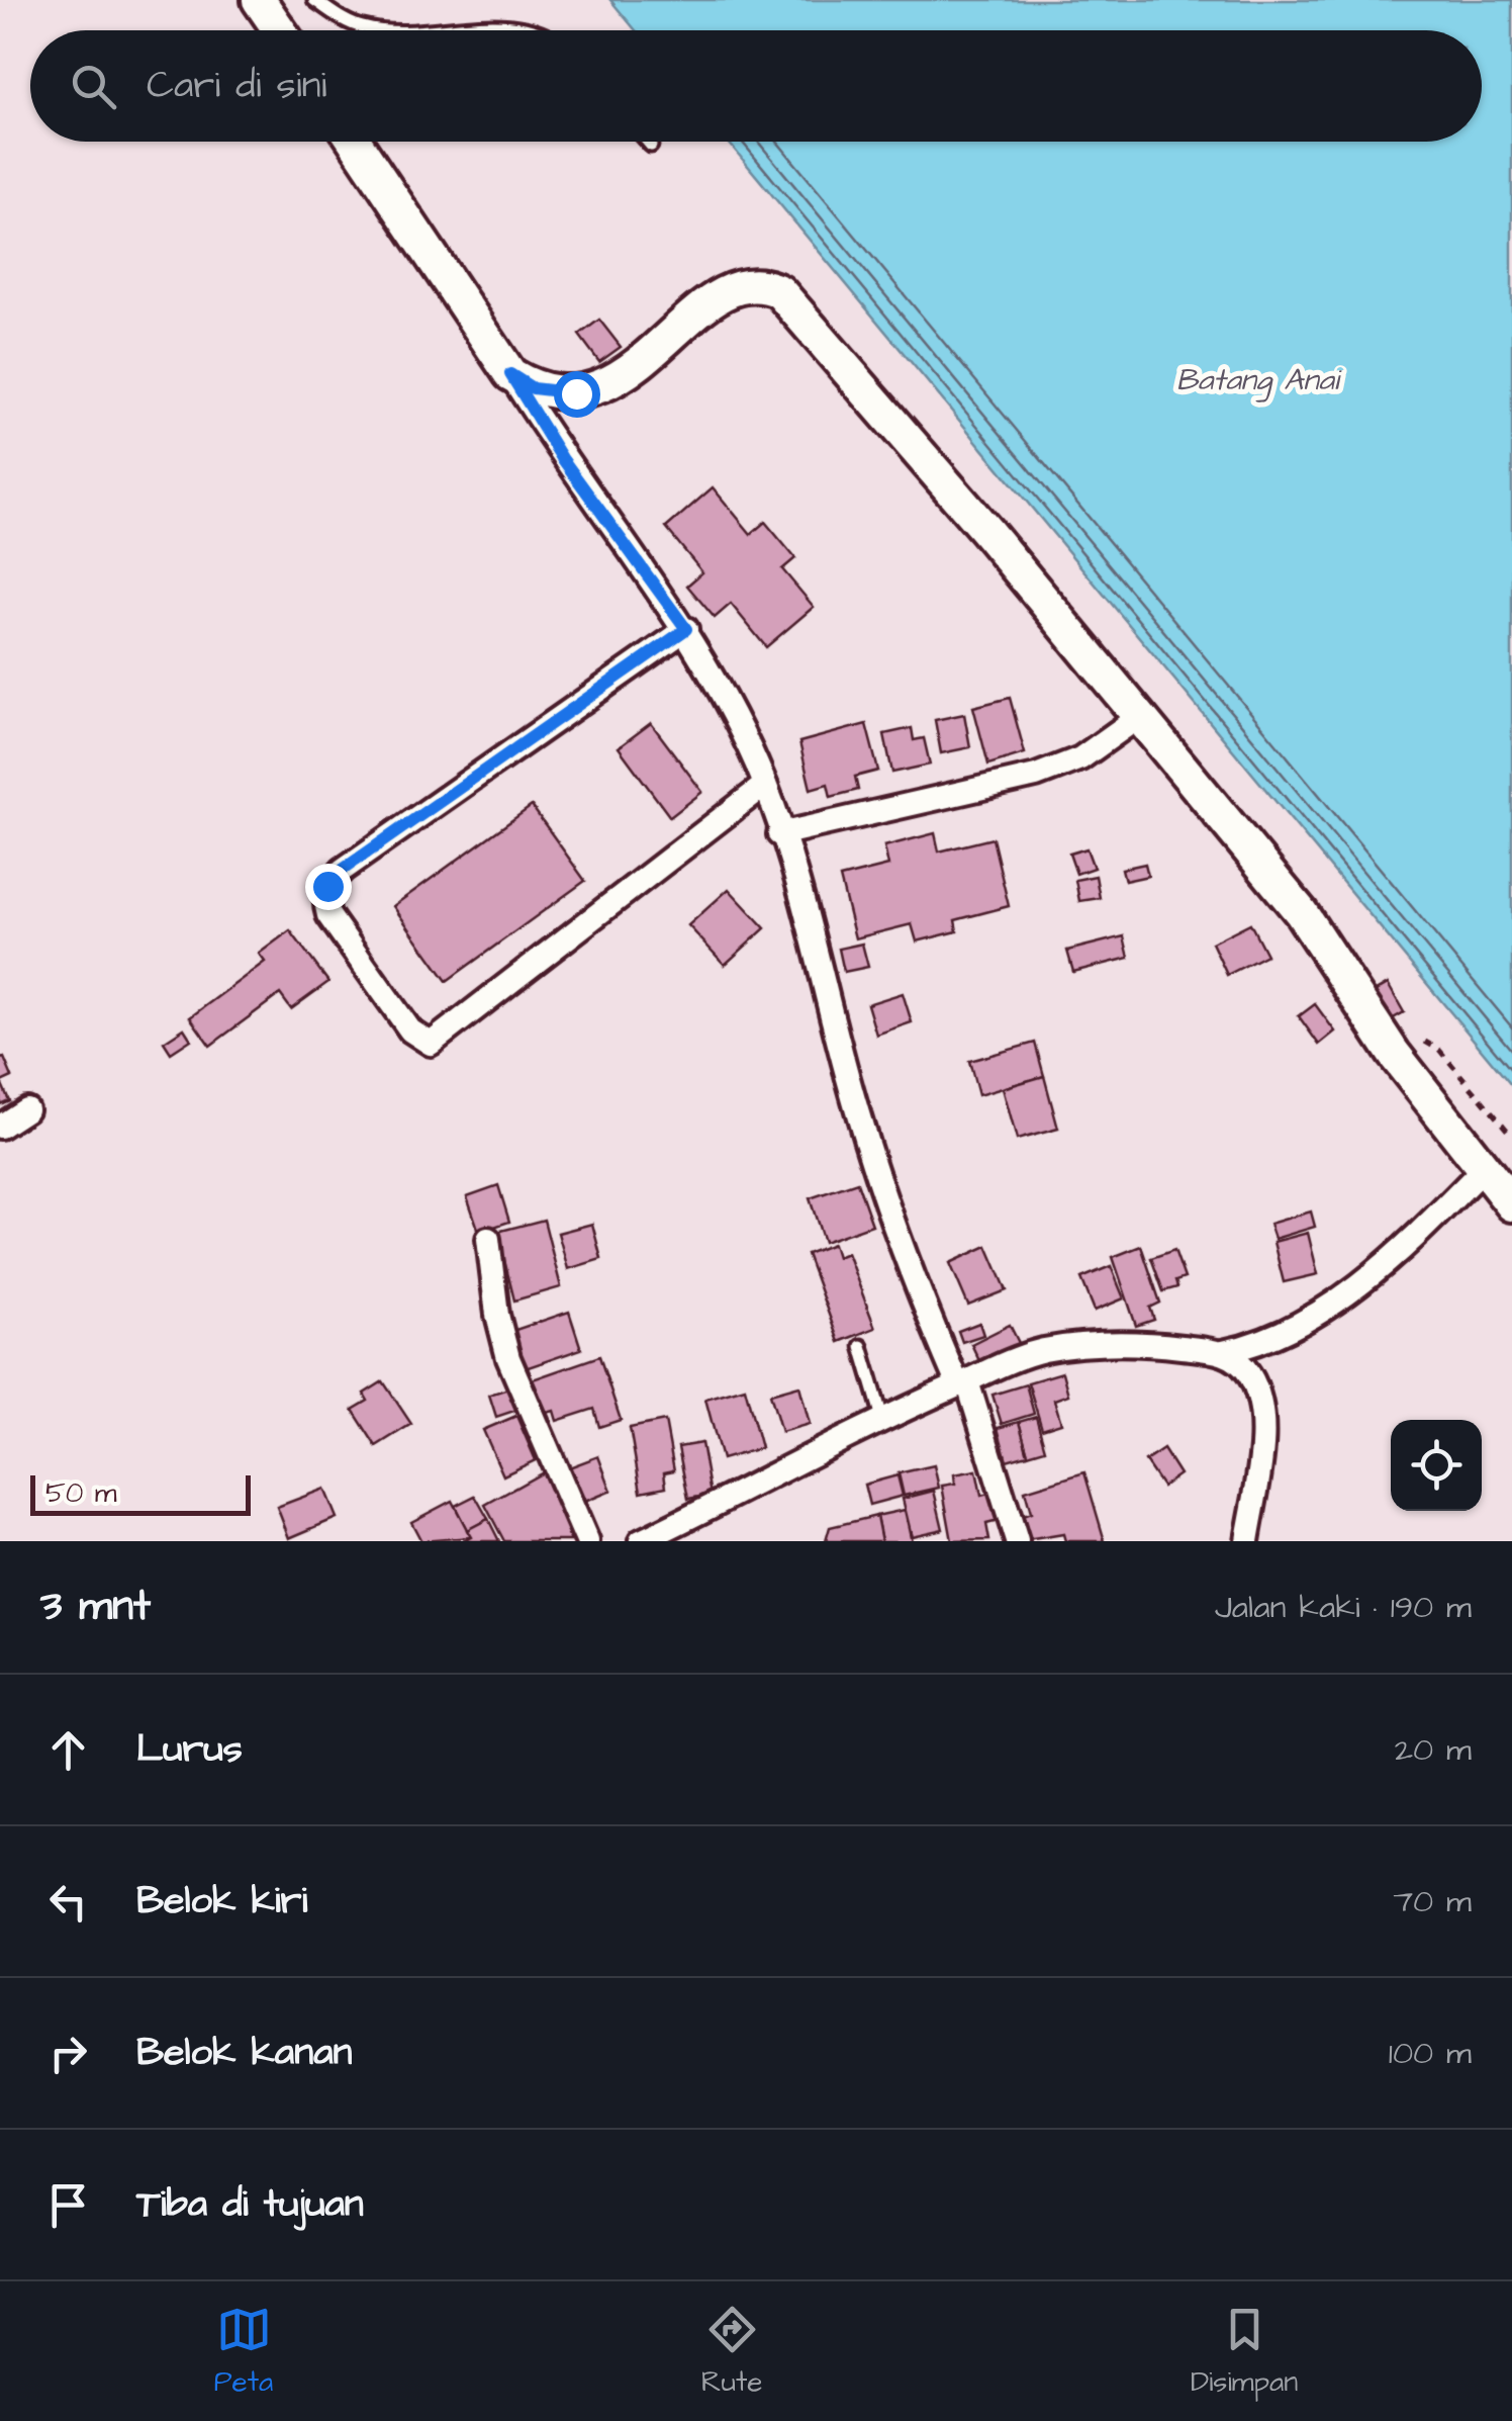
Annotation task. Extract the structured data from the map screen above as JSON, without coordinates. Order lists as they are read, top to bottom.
{
  "water": ["Batang Anai"],
  "scale_bar": "50 m",
  "page": {
    "search": "Cari di sini",
    "scale": "50 m",
    "heading": ["3 mnt", "Jalan kaki · 190 m"],
    "list": [
      ["Lurus", "20 m"],
      ["Belok kiri", "70 m"],
      ["Belok kanan", "100 m"],
      "Tiba di tujuan"
    ],
    "nav": ["Peta", "Rute", "Disimpan"]
  }
}
